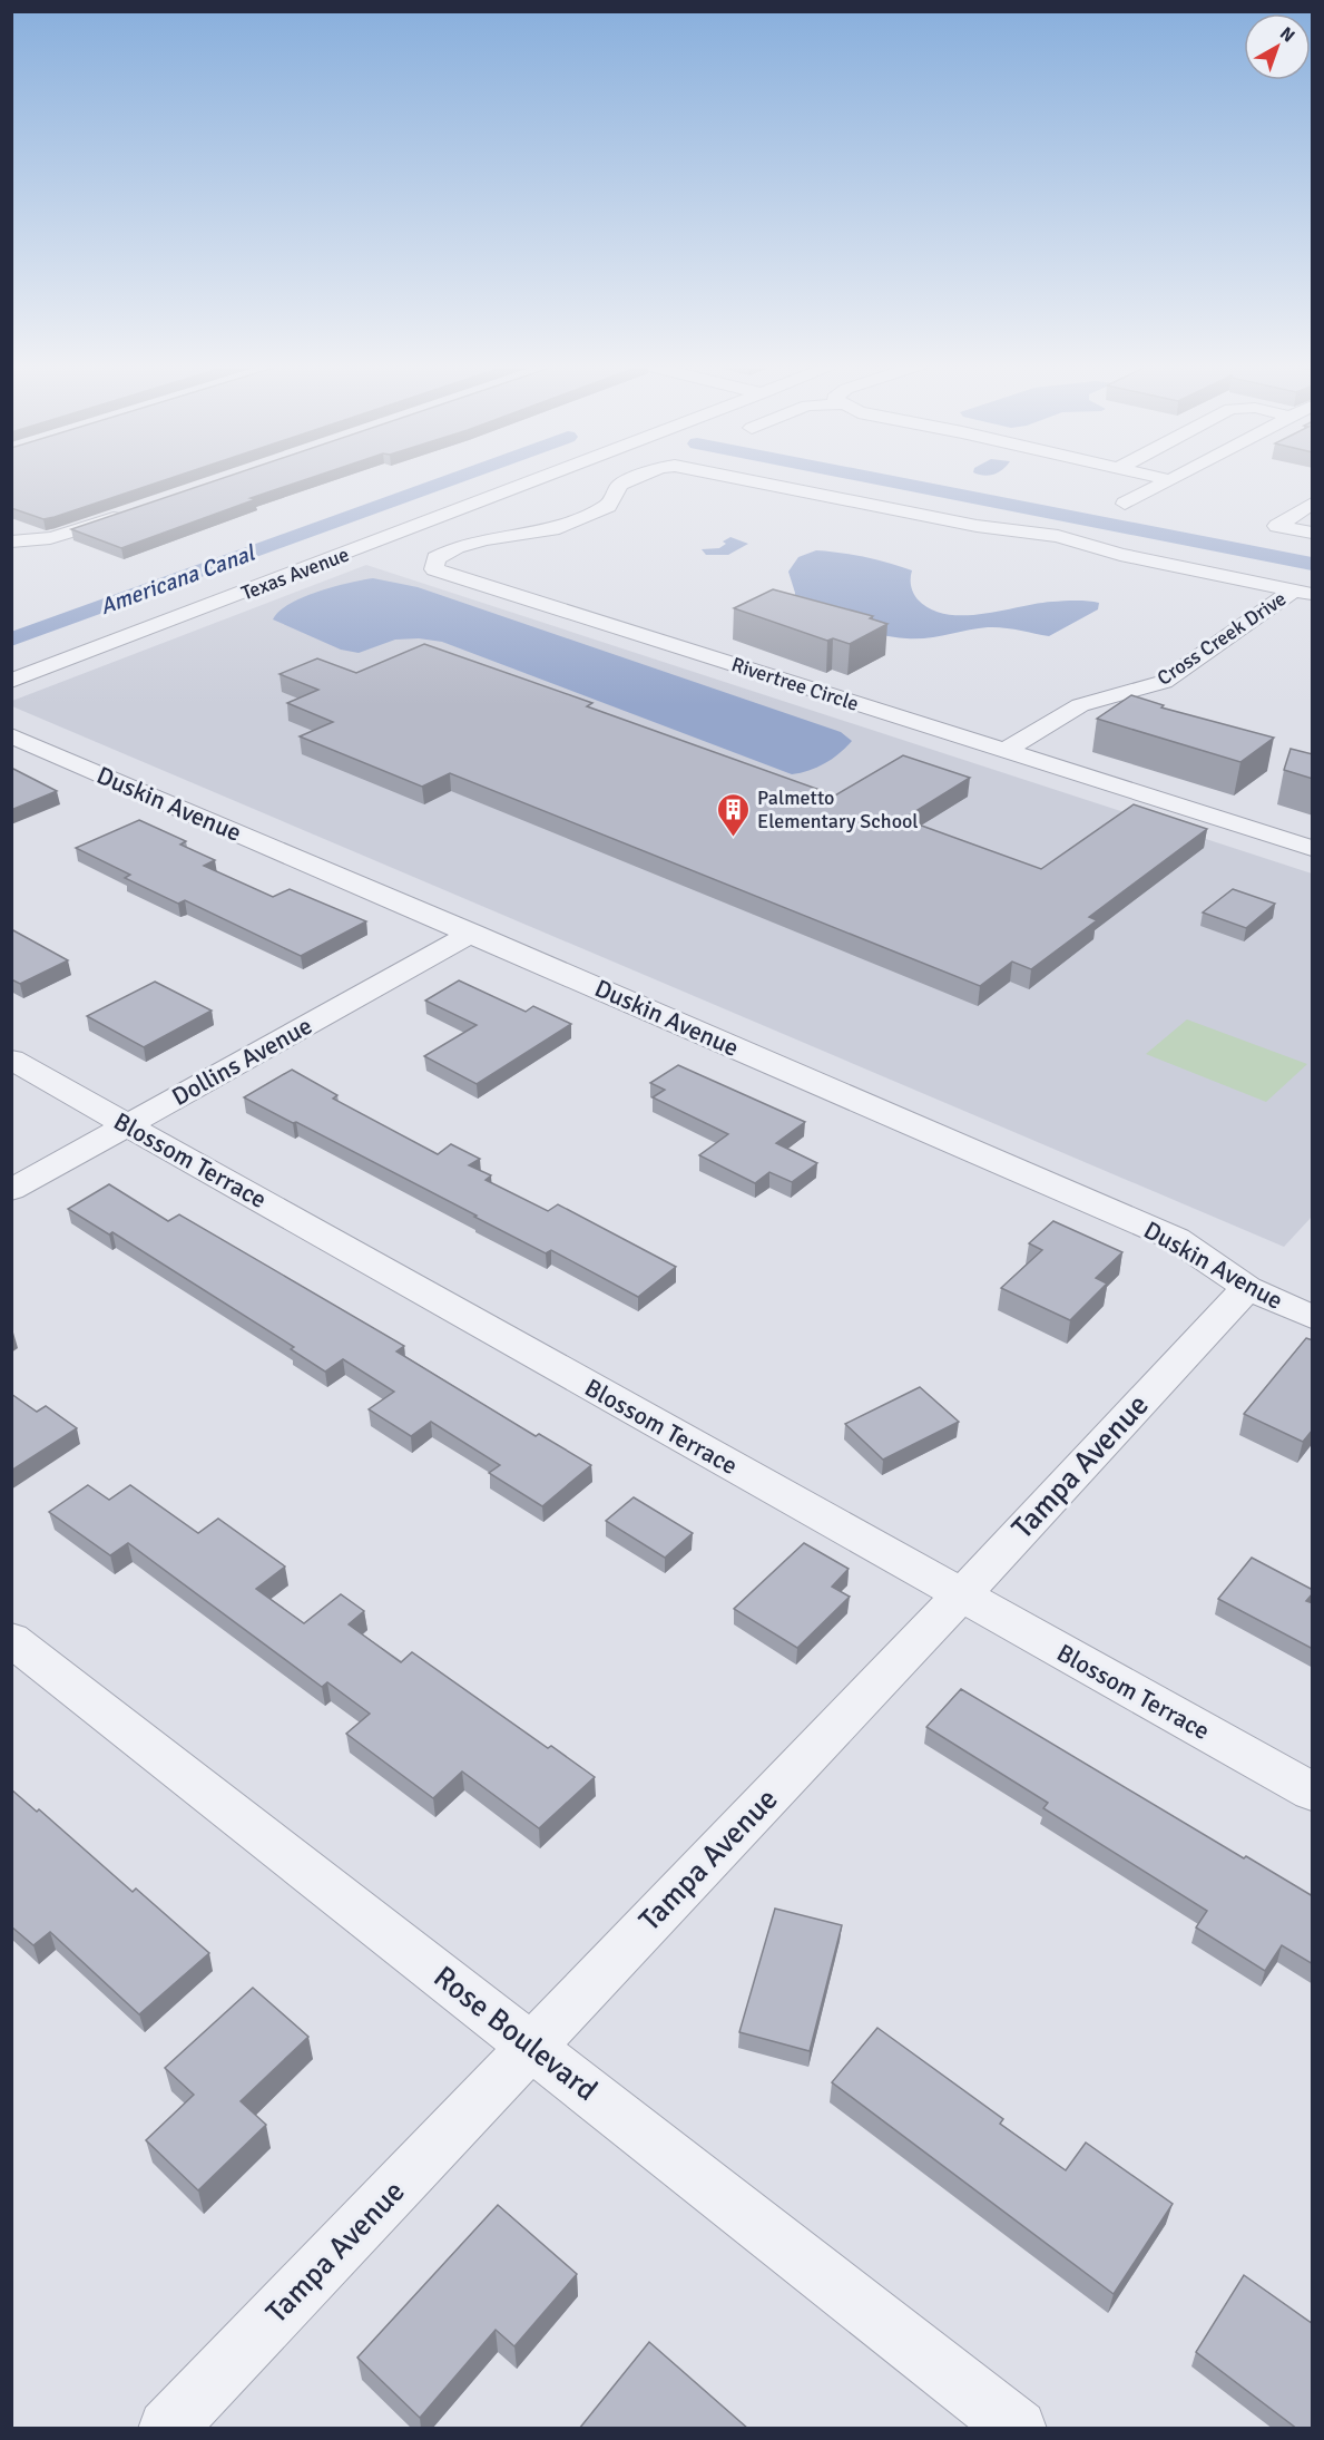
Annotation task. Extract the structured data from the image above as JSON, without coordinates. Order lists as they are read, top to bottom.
{
  "streets": {
    "street": [
      "Texas Avenue",
      "Cross Creek Drive",
      "Rivertree Circle",
      "Duskin Avenue",
      "Dollins Avenue",
      "Blossom Terrace",
      "Tampa Avenue",
      "Rose Boulevard"
    ]
  },
  "crossings": [
    ["Cross Creek Drive", "Rivertree Circle"],
    ["Duskin Avenue", "Dollins Avenue"],
    ["Duskin Avenue", "Tampa Avenue"],
    ["Dollins Avenue", "Blossom Terrace"],
    ["Blossom Terrace", "Tampa Avenue"],
    ["Tampa Avenue", "Rose Boulevard"]
  ],
  "water": ["Americana Canal"],
  "places": {
    "building": ["Palmetto Elementary School"]
  },
  "north": "top right"
}
